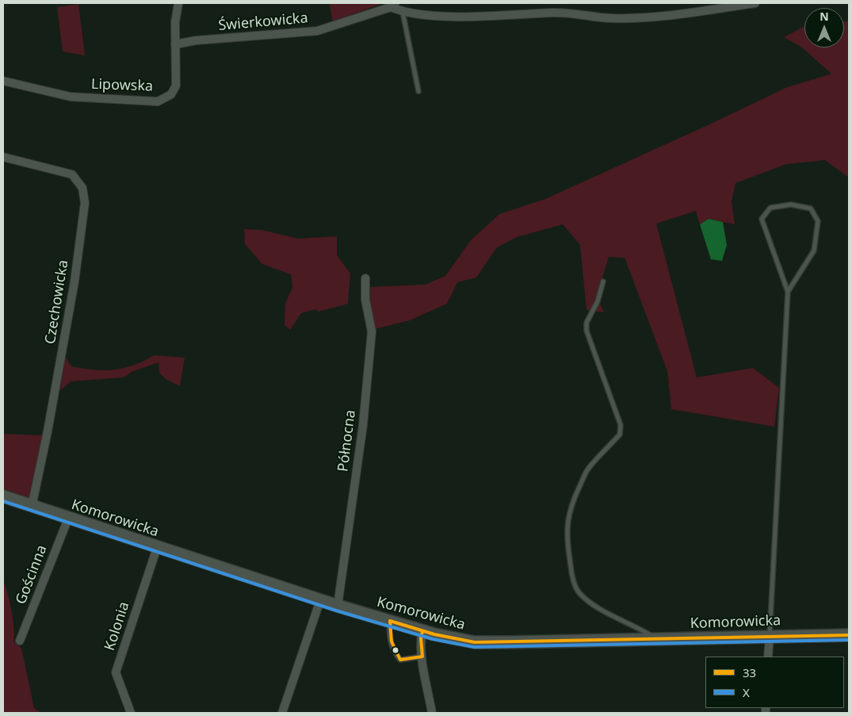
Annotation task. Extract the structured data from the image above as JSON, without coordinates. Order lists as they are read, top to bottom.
{
  "streets": {
    "street": [
      "Świerkowicka",
      "Lipowska",
      "Czechowicka",
      "Północna",
      "Komorowicka",
      "Gościnna",
      "Kolonia"
    ]
  },
  "crossings": [
    ["Świerkowicka", "Lipowska"],
    ["Czechowicka", "Komorowicka"],
    ["Północna", "Komorowicka"],
    ["Komorowicka", "Gościnna"],
    ["Komorowicka", "Kolonia"]
  ],
  "lines": ["transit line X", "transit line 33"],
  "legend": ["33", "X"],
  "north": "top"
}
